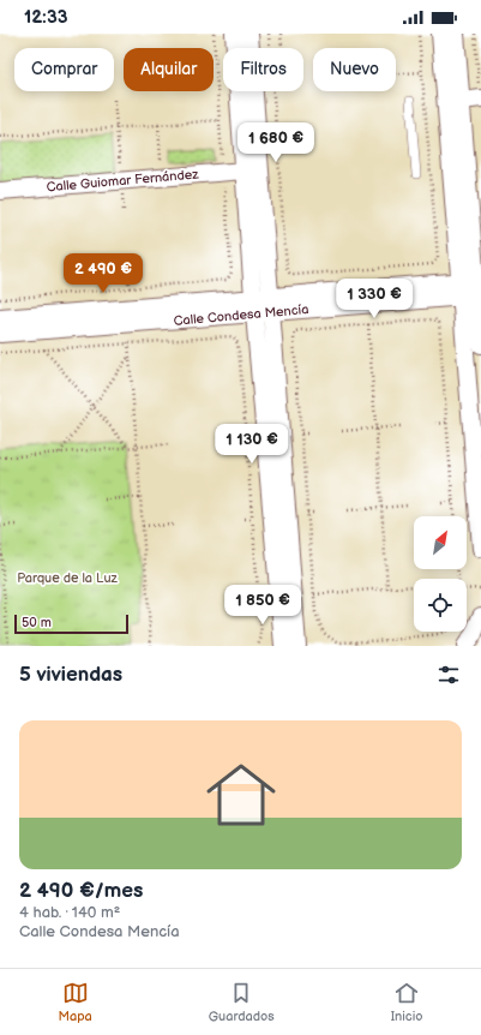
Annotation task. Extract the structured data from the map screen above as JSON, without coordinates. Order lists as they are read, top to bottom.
{
  "streets": {
    "street": ["Calle Guiomar Fernández", "Calle Condesa Mencía"]
  },
  "parks": ["Parque de la Luz"],
  "scale_bar": "50 m",
  "north": "top right",
  "page": {
    "status": "12:33",
    "chip": [
      "Comprar",
      "Alquilar",
      "Filtros",
      "Nuevo"
    ],
    "price": [
      "1 680 €",
      "2 490 €",
      "1 330 €",
      "1 130 €",
      "1 850 €"
    ],
    "scale": "50 m",
    "heading": "5 viviendas",
    "list": [
      {
        "name": "2 490 €/mes",
        "note": "4 hab. · 140 m² · Calle Condesa Mencía"
      }
    ],
    "tabs": ["Mapa", "Guardados", "Inicio"]
  }
}
